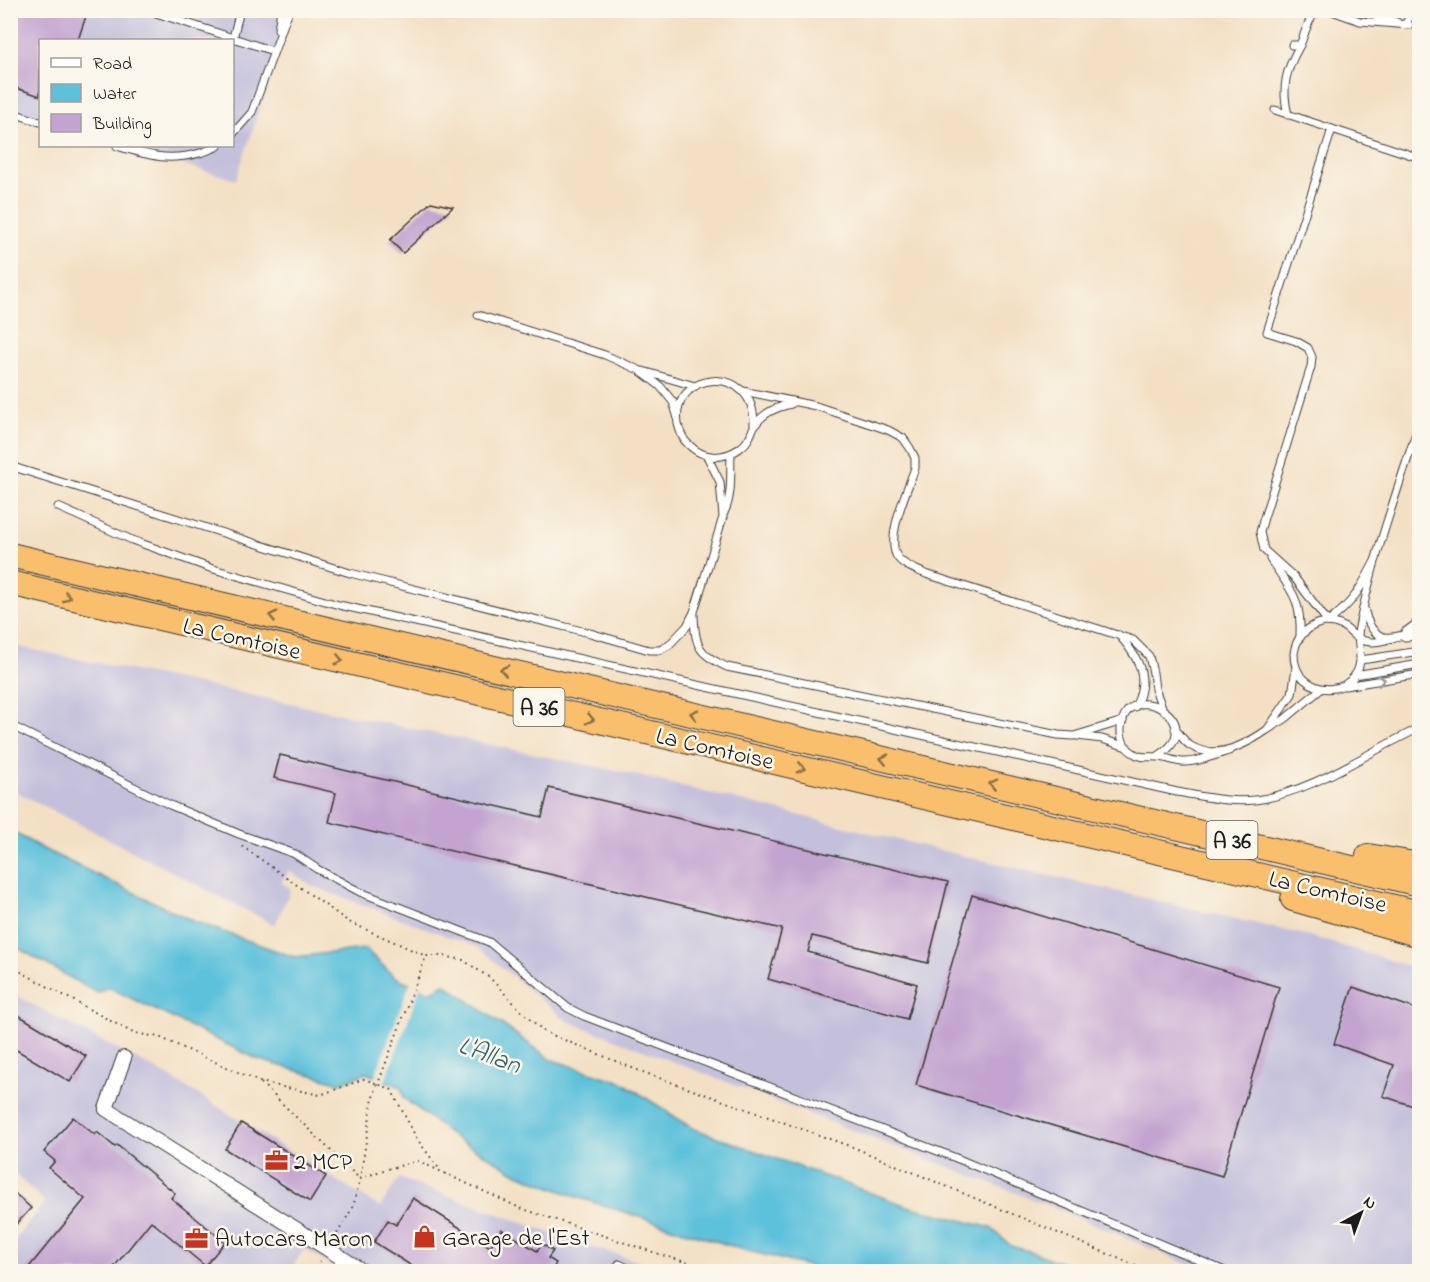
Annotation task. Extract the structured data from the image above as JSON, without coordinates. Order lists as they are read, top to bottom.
{
  "streets": {
    "highway": ["La Comtoise", "A 36"]
  },
  "water": ["L'Allan"],
  "places": {
    "office": ["2 MCP", "Autocars Maron"],
    "shop": ["Garage de l'Est"]
  },
  "legend": ["Road", "Water", "Building"],
  "north": "top right"
}
